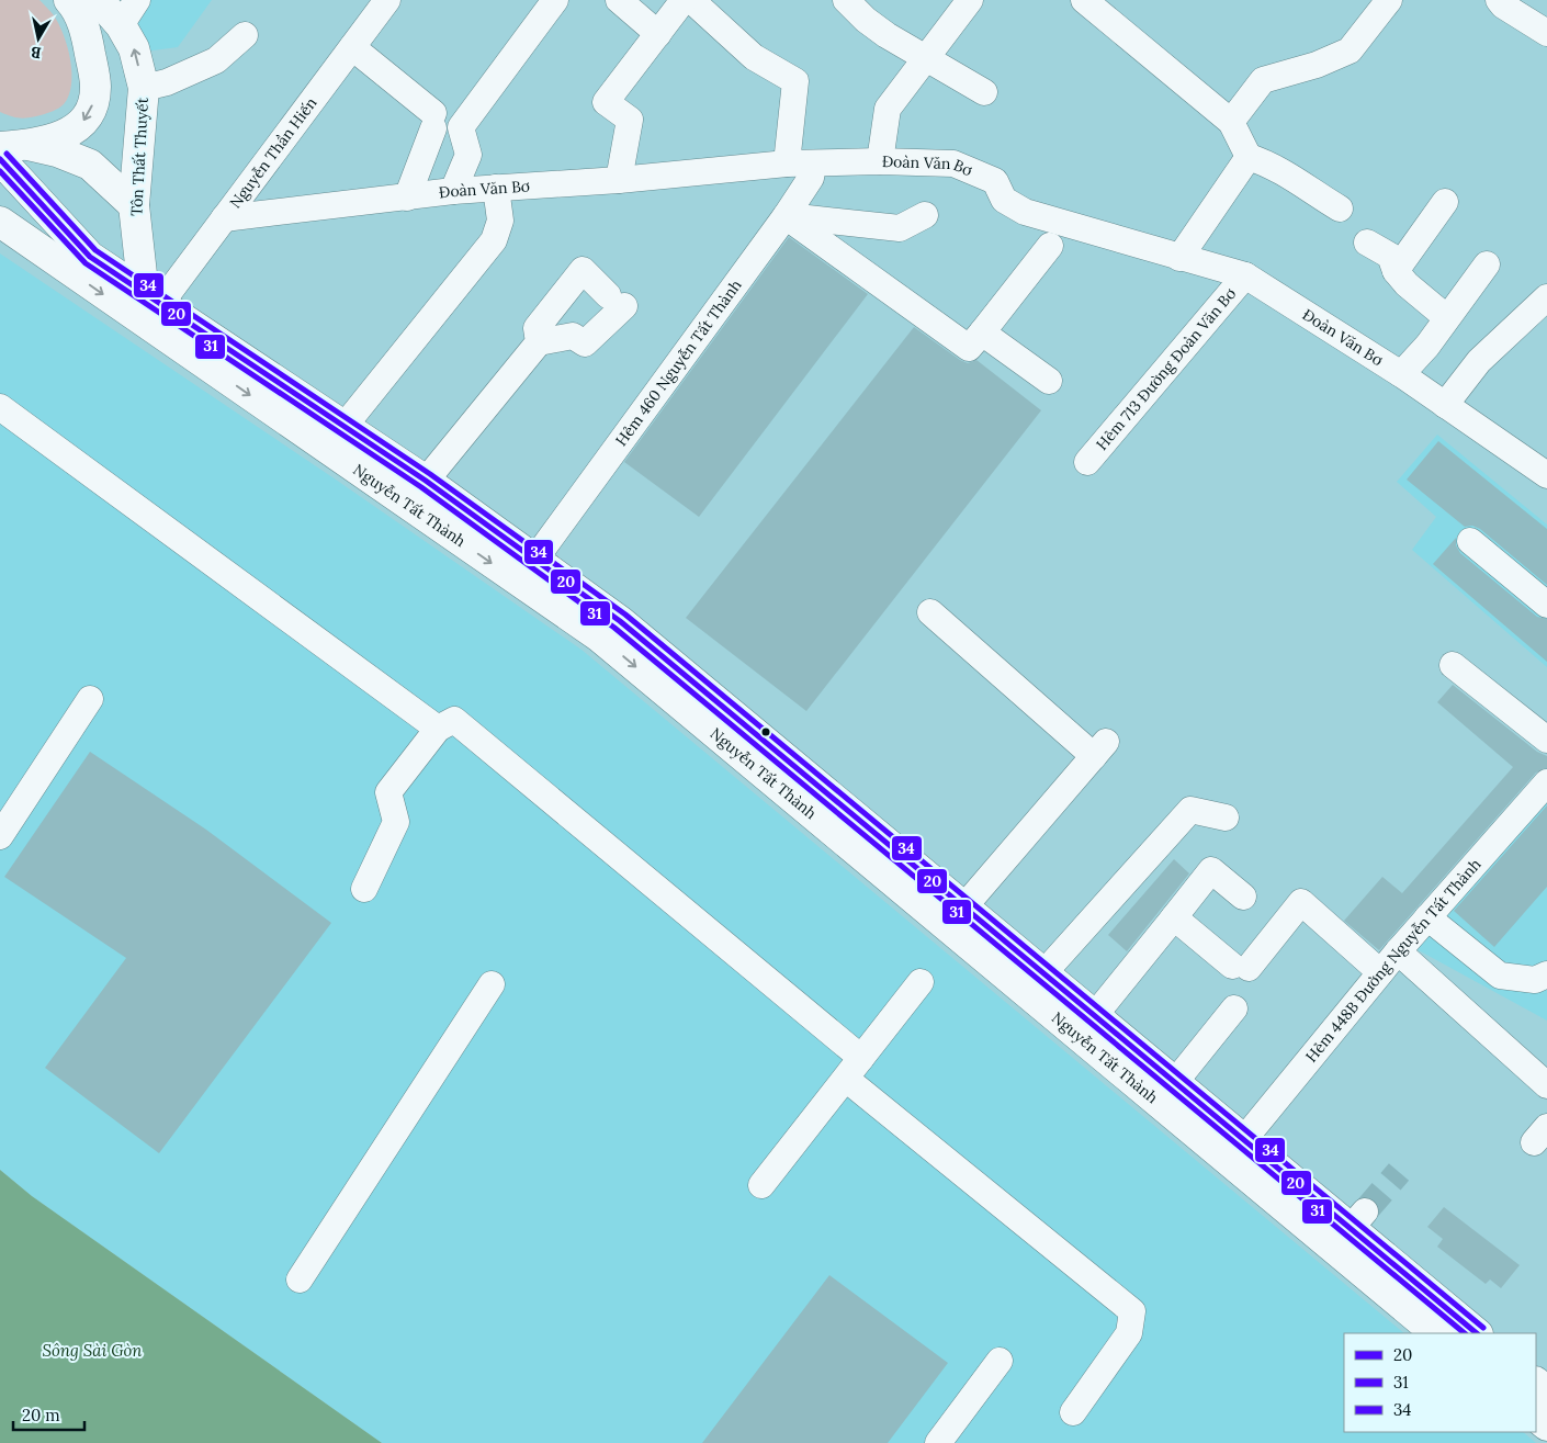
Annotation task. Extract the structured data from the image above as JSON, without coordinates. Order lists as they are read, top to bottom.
{
  "streets": {
    "main road": ["Tôn Thất Thuyết", "Nguyễn Tất Thành"],
    "street": [
      "Nguyễn Thần Hiến",
      "Đoàn Văn Bơ",
      "Hẻm 460 Nguyễn Tất Thành",
      "Hẻm 713 Đường Đoàn Văn Bơ",
      "Hẻm 448B Đường Nguyễn Tất Thành"
    ]
  },
  "crossings": [
    ["Nguyễn Thần Hiến", "Tôn Thất Thuyết"],
    ["Nguyễn Thần Hiến", "Đoàn Văn Bơ"],
    ["Nguyễn Thần Hiến", "Nguyễn Tất Thành"],
    ["Tôn Thất Thuyết", "Nguyễn Tất Thành"],
    ["Đoàn Văn Bơ", "Hẻm 460 Nguyễn Tất Thành"],
    ["Đoàn Văn Bơ", "Hẻm 713 Đường Đoàn Văn Bơ"],
    ["Hẻm 460 Nguyễn Tất Thành", "Nguyễn Tất Thành"],
    ["Nguyễn Tất Thành", "Hẻm 448B Đường Nguyễn Tất Thành"]
  ],
  "water": ["Sông Sài Gòn"],
  "lines": ["transit line 34", "transit line 20", "transit line 31"],
  "legend": ["20", "31", "34"],
  "scale_bar": "20 m",
  "north": "bottom"
}
